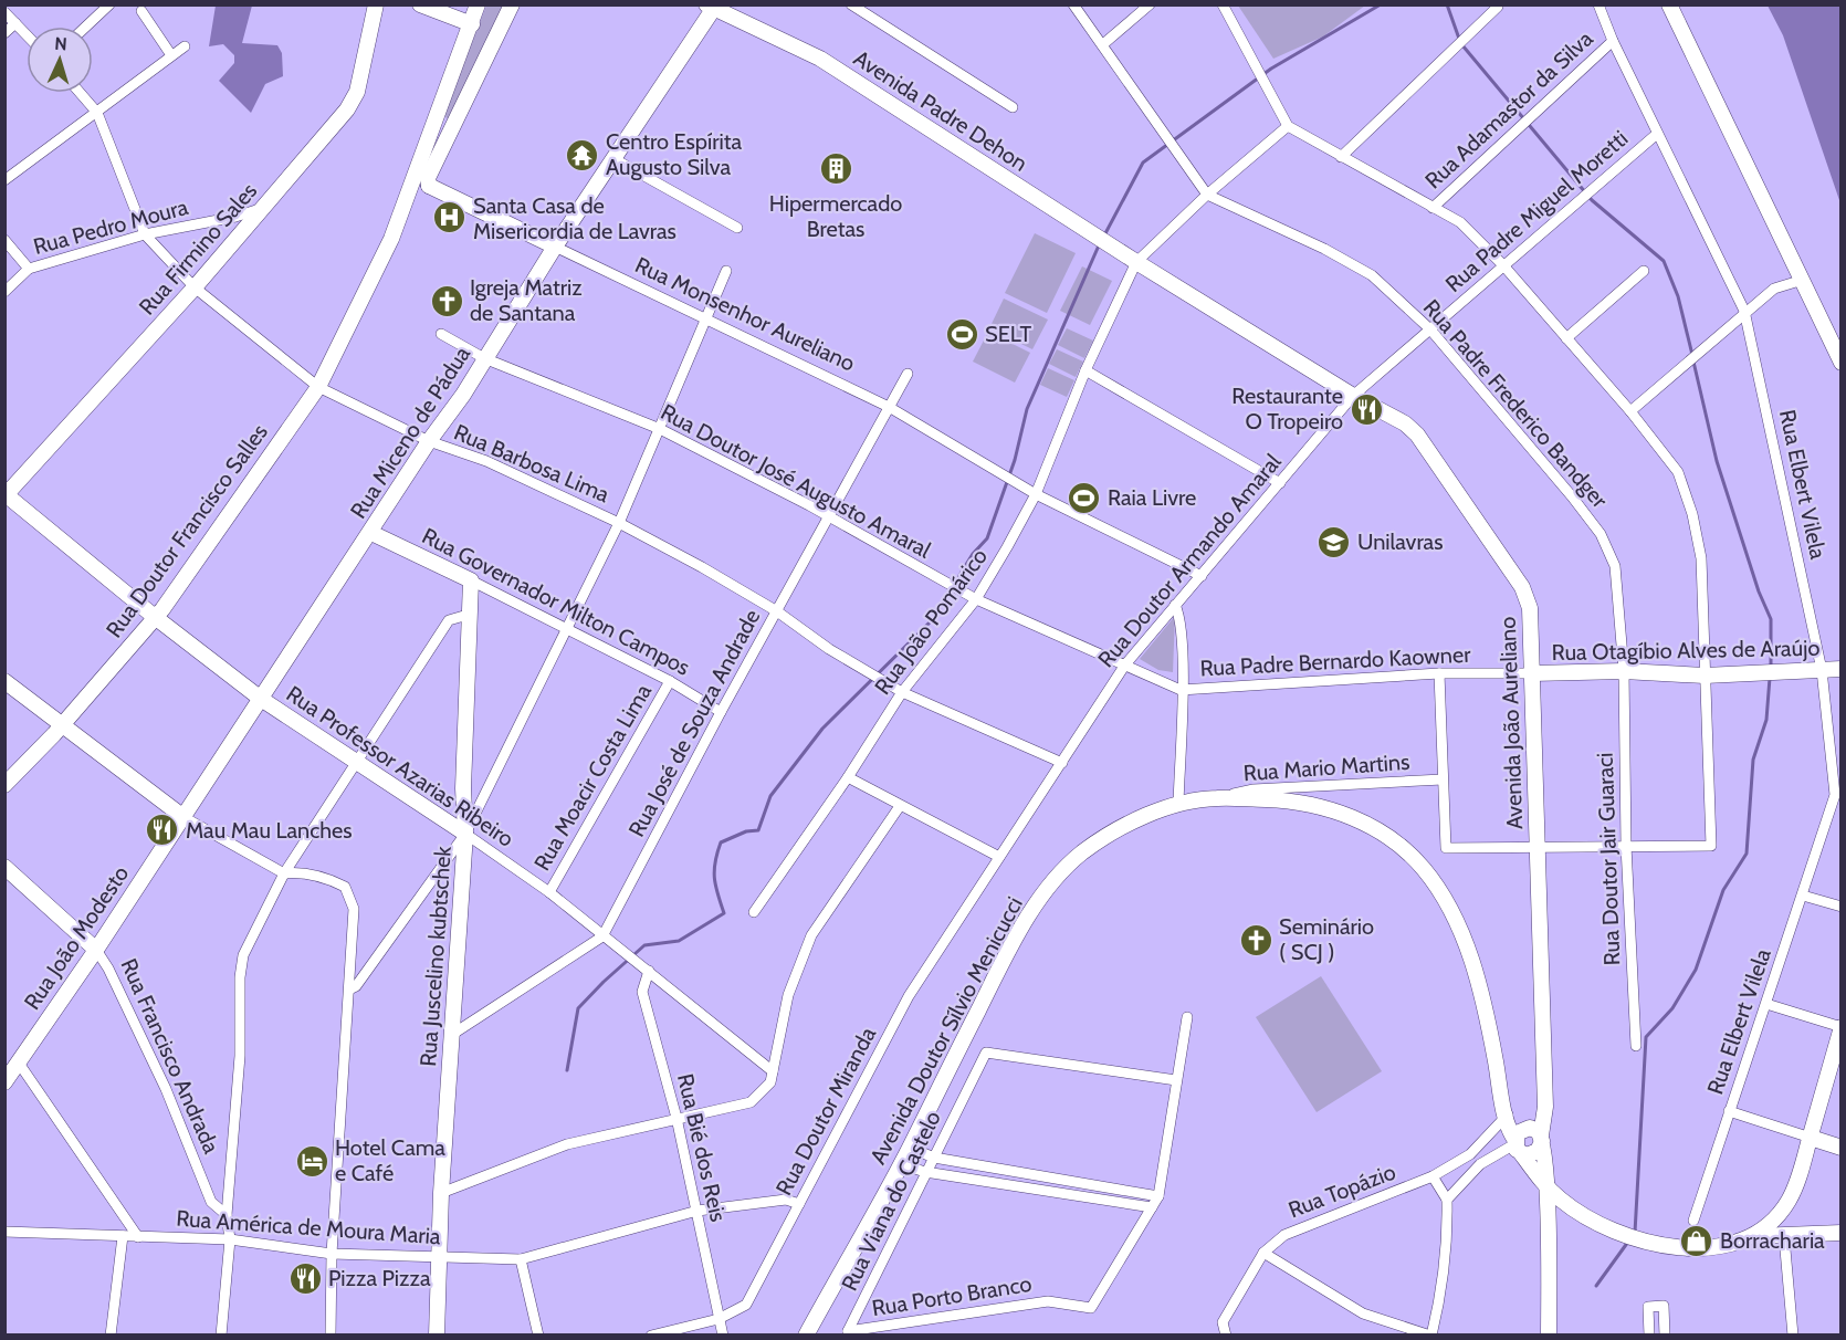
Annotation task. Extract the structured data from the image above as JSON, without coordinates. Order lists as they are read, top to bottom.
{
  "streets": {
    "main road": [
      "Avenida Padre Dehon",
      "Rua Firmino Sales",
      "Rua Monsenhor Aureliano",
      "Rua Miceno de Pádua",
      "Rua Doutor Francisco Salles",
      "Rua Governador Milton Campos",
      "Rua Otagíbio Alves de Araújo",
      "Avenida João Aureliano",
      "Rua Professor Azarias Ribeiro",
      "Rua João Modesto",
      "Rua Juscelino kubtschek",
      "Avenida Doutor Sílvio Menicucci",
      "Rua Francisco Andrada"
    ],
    "street": [
      "Rua Adamastor da Silva",
      "Rua Padre Miguel Moretti",
      "Rua Pedro Moura",
      "Rua Padre Frederico Bandger",
      "Rua Barbosa Lima",
      "Rua Doutor José Augusto Amaral",
      "Rua Elbert Vilela",
      "Rua Doutor Armando Amaral",
      "Rua João Pomárico",
      "Rua Padre Bernardo Kaowner",
      "Rua José de Souza Andrade",
      "Rua Mario Martins",
      "Rua Moacir Costa Lima",
      "Rua Doutor Jair Guaraci",
      "Rua Doutor Miranda",
      "Rua Bié dos Reis",
      "Rua Topázio",
      "Rua Viana do Castelo",
      "Rua América de Moura Maria",
      "Rua Porto Branco"
    ]
  },
  "crossings": [
    ["Rua Adamastor da Silva", "Rua Elbert Vilela"],
    ["Avenida Padre Dehon", "Rua Miceno de Pádua"],
    ["Avenida Padre Dehon", "Rua João Pomárico"],
    ["Avenida Padre Dehon", "Avenida João Aureliano"],
    ["Rua Padre Miguel Moretti", "Rua Padre Frederico Bandger"],
    ["Rua Padre Miguel Moretti", "Rua Elbert Vilela"],
    ["Rua Padre Miguel Moretti", "Rua Doutor Armando Amaral"],
    ["Rua Padre Miguel Moretti", "Avenida João Aureliano"],
    ["Rua Pedro Moura", "Rua Firmino Sales"],
    ["Rua Pedro Moura", "Rua Barbosa Lima"],
    ["Rua Firmino Sales", "Rua Barbosa Lima"],
    ["Rua Firmino Sales", "Rua Professor Azarias Ribeiro"],
    ["Rua Monsenhor Aureliano", "Rua Miceno de Pádua"],
    ["Rua Monsenhor Aureliano", "Rua Doutor Armando Amaral"],
    ["Rua Monsenhor Aureliano", "Rua João Pomárico"],
    ["Rua Monsenhor Aureliano", "Rua José de Souza Andrade"],
    ["Rua Padre Frederico Bandger", "Rua Otagíbio Alves de Araújo"],
    ["Rua Padre Frederico Bandger", "Rua Doutor Jair Guaraci"],
    ["Rua Miceno de Pádua", "Rua Barbosa Lima"],
    ["Rua Miceno de Pádua", "Rua Doutor José Augusto Amaral"],
    ["Rua Miceno de Pádua", "Rua Governador Milton Campos"],
    ["Rua Miceno de Pádua", "Rua Professor Azarias Ribeiro"],
    ["Rua Miceno de Pádua", "Rua João Modesto"],
    ["Rua Barbosa Lima", "Rua Doutor Francisco Salles"],
    ["Rua Barbosa Lima", "Rua Doutor Armando Amaral"],
    ["Rua Barbosa Lima", "Rua João Pomárico"],
    ["Rua Barbosa Lima", "Rua José de Souza Andrade"],
    ["Rua Doutor José Augusto Amaral", "Rua Doutor Armando Amaral"],
    ["Rua Doutor José Augusto Amaral", "Rua João Pomárico"],
    ["Rua Doutor José Augusto Amaral", "Rua Padre Bernardo Kaowner"],
    ["Rua Doutor José Augusto Amaral", "Rua José de Souza Andrade"],
    ["Rua Elbert Vilela", "Rua Otagíbio Alves de Araújo"],
    ["Rua Doutor Francisco Salles", "Rua Professor Azarias Ribeiro"],
    ["Rua Doutor Armando Amaral", "Avenida João Aureliano"],
    ["Rua Doutor Armando Amaral", "Rua Doutor Miranda"],
    ["Rua Governador Milton Campos", "Rua José de Souza Andrade"],
    ["Rua Governador Milton Campos", "Rua Moacir Costa Lima"],
    ["Rua Governador Milton Campos", "Rua Juscelino kubtschek"],
    ["Rua João Pomárico", "Avenida João Aureliano"],
    ["Rua Otagíbio Alves de Araújo", "Rua Padre Bernardo Kaowner"],
    ["Rua Otagíbio Alves de Araújo", "Avenida João Aureliano"],
    ["Rua Otagíbio Alves de Araújo", "Rua Doutor Jair Guaraci"],
    ["Rua Padre Bernardo Kaowner", "Avenida João Aureliano"],
    ["Rua José de Souza Andrade", "Rua Professor Azarias Ribeiro"],
    ["Rua José de Souza Andrade", "Rua Juscelino kubtschek"],
    ["Avenida João Aureliano", "Avenida Doutor Sílvio Menicucci"],
    ["Rua Professor Azarias Ribeiro", "Rua Moacir Costa Lima"],
    ["Rua Professor Azarias Ribeiro", "Rua Juscelino kubtschek"],
    ["Rua Professor Azarias Ribeiro", "Rua Bié dos Reis"],
    ["Rua Mario Martins", "Avenida Doutor Sílvio Menicucci"],
    ["Rua João Modesto", "Rua Francisco Andrada"],
    ["Rua Juscelino kubtschek", "Rua América de Moura Maria"],
    ["Avenida Doutor Sílvio Menicucci", "Rua Topázio"],
    ["Rua Doutor Miranda", "Rua Bié dos Reis"],
    ["Rua Doutor Miranda", "Rua América de Moura Maria"],
    ["Rua Bié dos Reis", "Rua América de Moura Maria"],
    ["Rua Viana do Castelo", "Rua Porto Branco"]
  ],
  "places": {
    "temple": ["Centro Espírita Augusto Silva"],
    "building": ["Hipermercado Bretas"],
    "hospital": ["Santa Casa de Misericordia de Lavras"],
    "church": ["Igreja Matriz de Santana", "Seminário ( SCJ )"],
    "sports": ["SELT", "Raia Livre"],
    "restaurant": ["Restaurante O Tropeiro", "Mau Mau Lanches", "Pizza Pizza"],
    "school or university": ["Unilavras"],
    "hotel": ["Hotel Cama e Café"],
    "shop": ["Borracharia"]
  },
  "north": "top"
}
